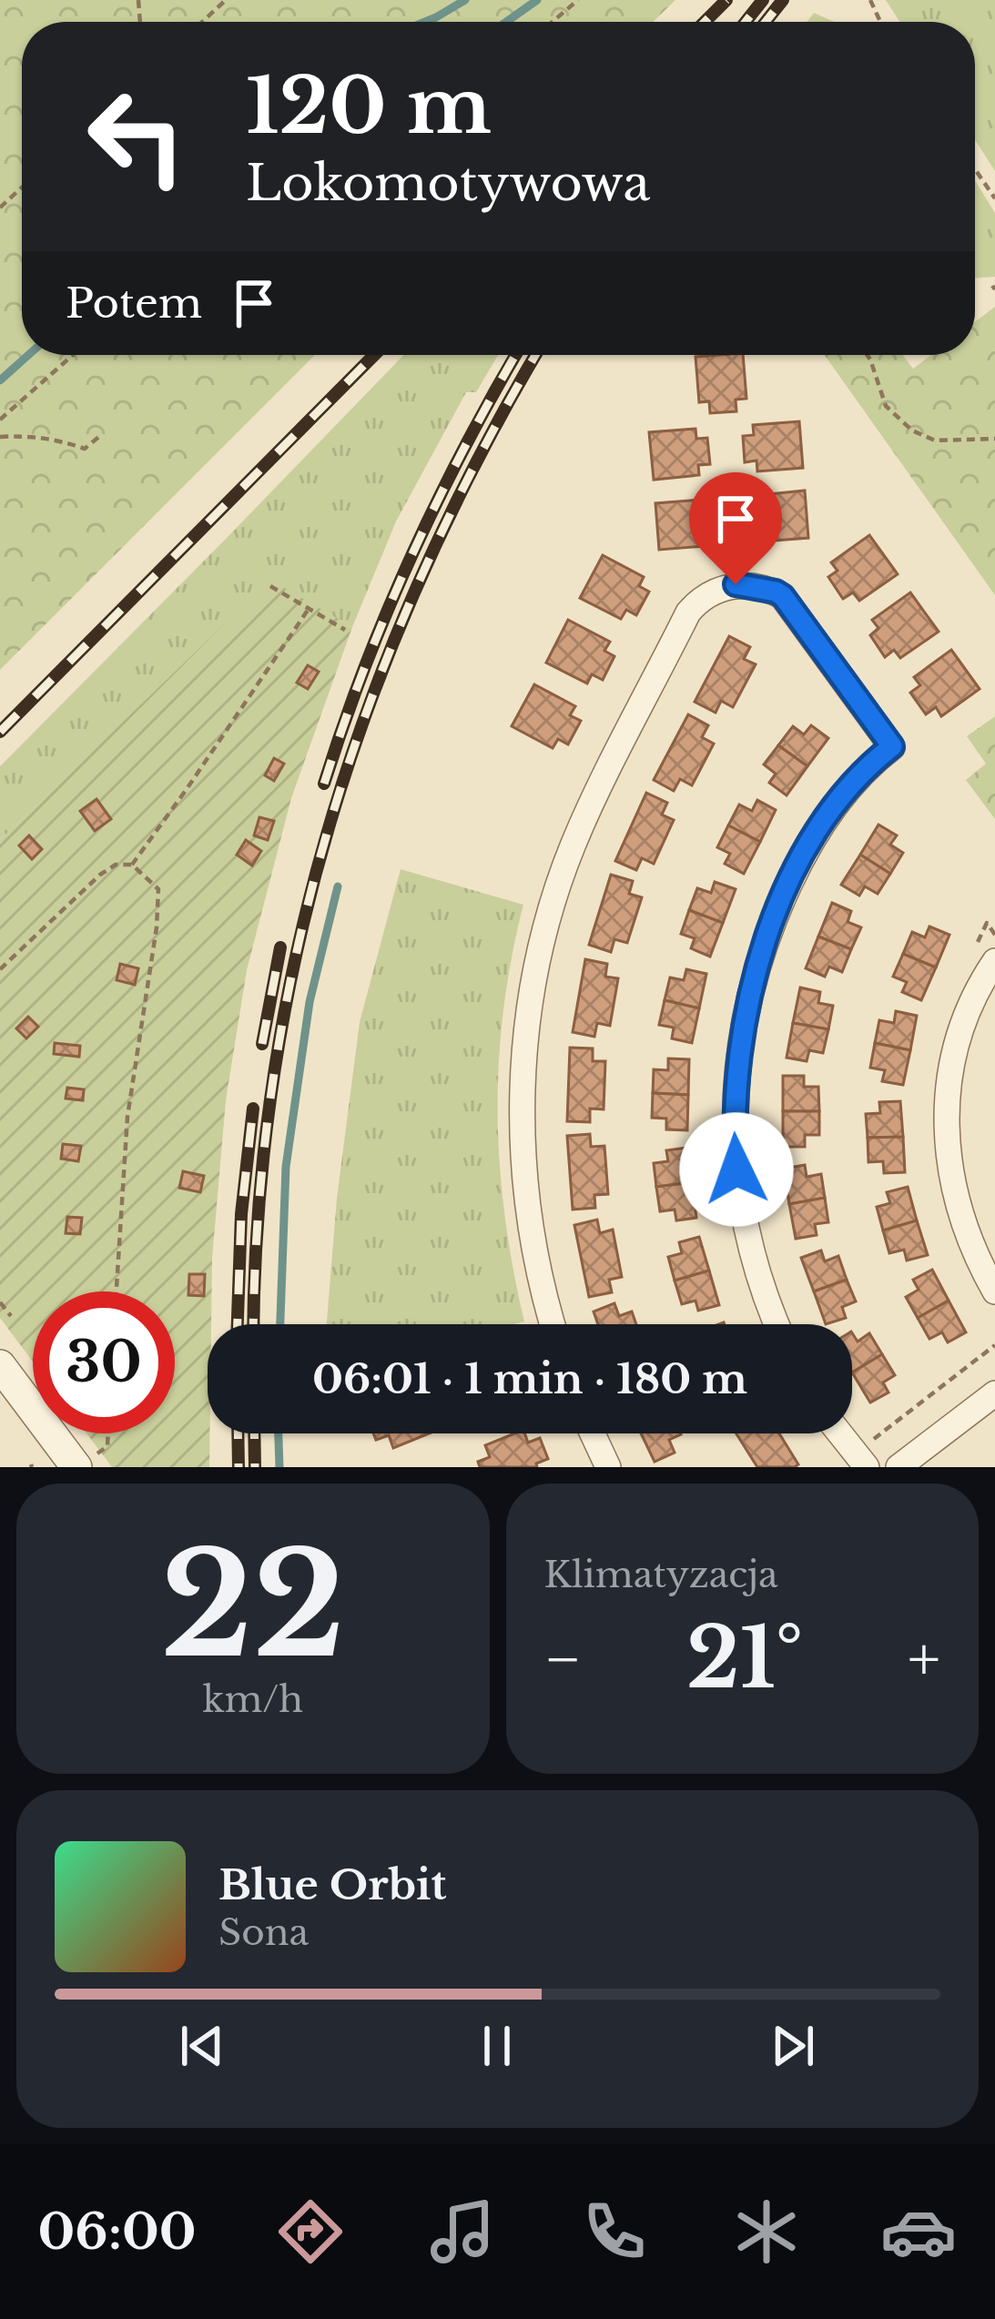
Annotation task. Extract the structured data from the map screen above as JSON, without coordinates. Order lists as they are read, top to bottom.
{
  "page": {
    "turn": ["120 m", "Lokomotywowa"],
    "then": "Potem",
    "limit": "30",
    "trip": "06:01 · 1 min · 180 m",
    "tile": [
      ["22", "km/h"],
      "Klimatyzacja"
    ],
    "heat": ["−", "21°", "+"],
    "song": ["Blue Orbit", "Sona"],
    "tabs": "06:00"
  }
}
